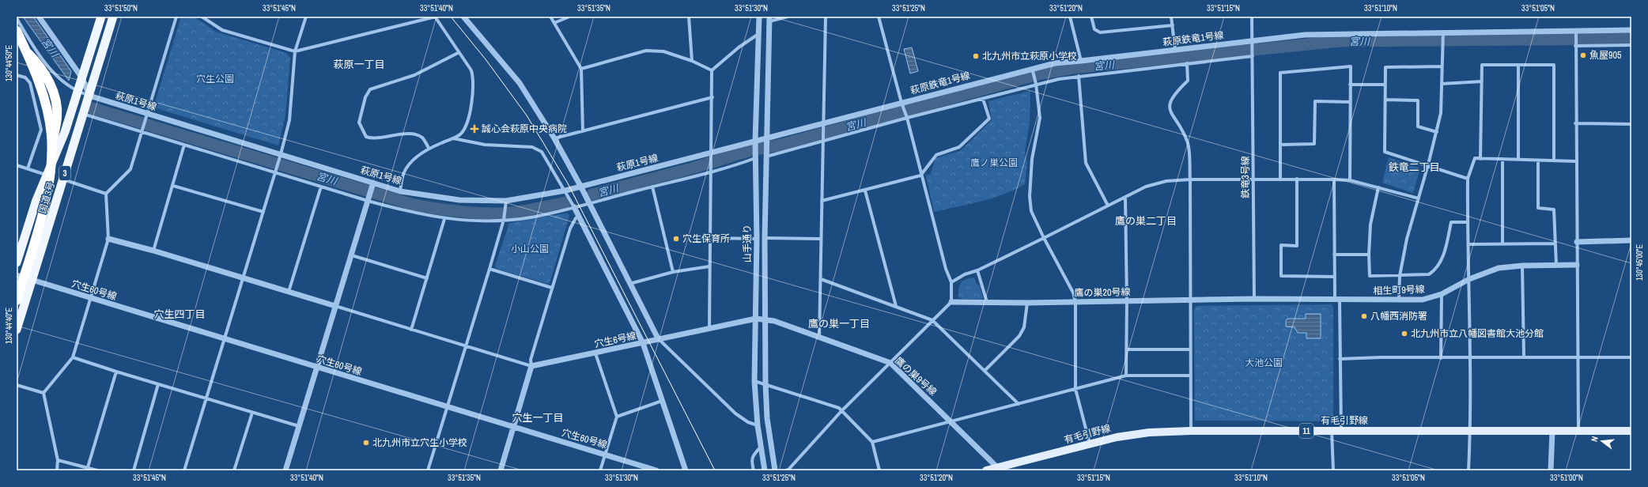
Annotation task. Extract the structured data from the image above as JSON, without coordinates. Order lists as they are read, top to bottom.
{
  "streets": {
    "highway": ["3", "国道3号"],
    "main road": ["有毛引野線", "11"],
    "street": [
      "萩原鉄竜1号線",
      "萩原1号線",
      "鉄竜3号線",
      "山手通り",
      "穴生60号線",
      "相生町9号線",
      "鷹の巣20号線",
      "穴生6号線",
      "鷹の巣9号線"
    ]
  },
  "crossings": [
    ["萩原鉄竜1号線", "萩原1号線"],
    ["萩原鉄竜1号線", "鉄竜3号線"],
    ["萩原鉄竜1号線", "山手通り"],
    ["萩原1号線", "国道3号"],
    ["萩原1号線", "山手通り"],
    ["3", "国道3号"],
    ["鉄竜3号線", "相生町9号線"],
    ["鉄竜3号線", "鷹の巣20号線"],
    ["国道3号", "穴生60号線"],
    ["山手通り", "穴生6号線"],
    ["山手通り", "鷹の巣9号線"],
    ["相生町9号線", "鷹の巣20号線"],
    ["穴生6号線", "鷹の巣9号線"],
    ["鷹の巣9号線", "有毛引野線"]
  ],
  "districts": [
    "萩原一丁目",
    "鉄竜二丁目",
    "鷹の巣二丁目",
    "穴生四丁目",
    "鷹の巣一丁目",
    "穴生一丁目"
  ],
  "water": ["宮川"],
  "parks": [
    "穴生公園",
    "鷹ノ巣公園",
    "小山公園",
    "大池公園"
  ],
  "places": {
    "other": [
      "魚屋905",
      "北九州市立萩原小学校",
      "穴生保育所",
      "八幡西消防署",
      "北九州市立八幡図書館大池分館",
      "北九州市立穴生小学校"
    ],
    "health": ["誠心会萩原中央病院"]
  },
  "north": "left",
  "coordinates": [
    "33°51'50\"N",
    "33°51'45\"N",
    "33°51'40\"N",
    "33°51'35\"N",
    "33°51'30\"N",
    "33°51'25\"N",
    "33°51'20\"N",
    "33°51'15\"N",
    "33°51'10\"N",
    "33°51'05\"N",
    "130°44'50\"E",
    "130°45'00\"E",
    "130°44'40\"E",
    "33°51'00\"N"
  ]
}
